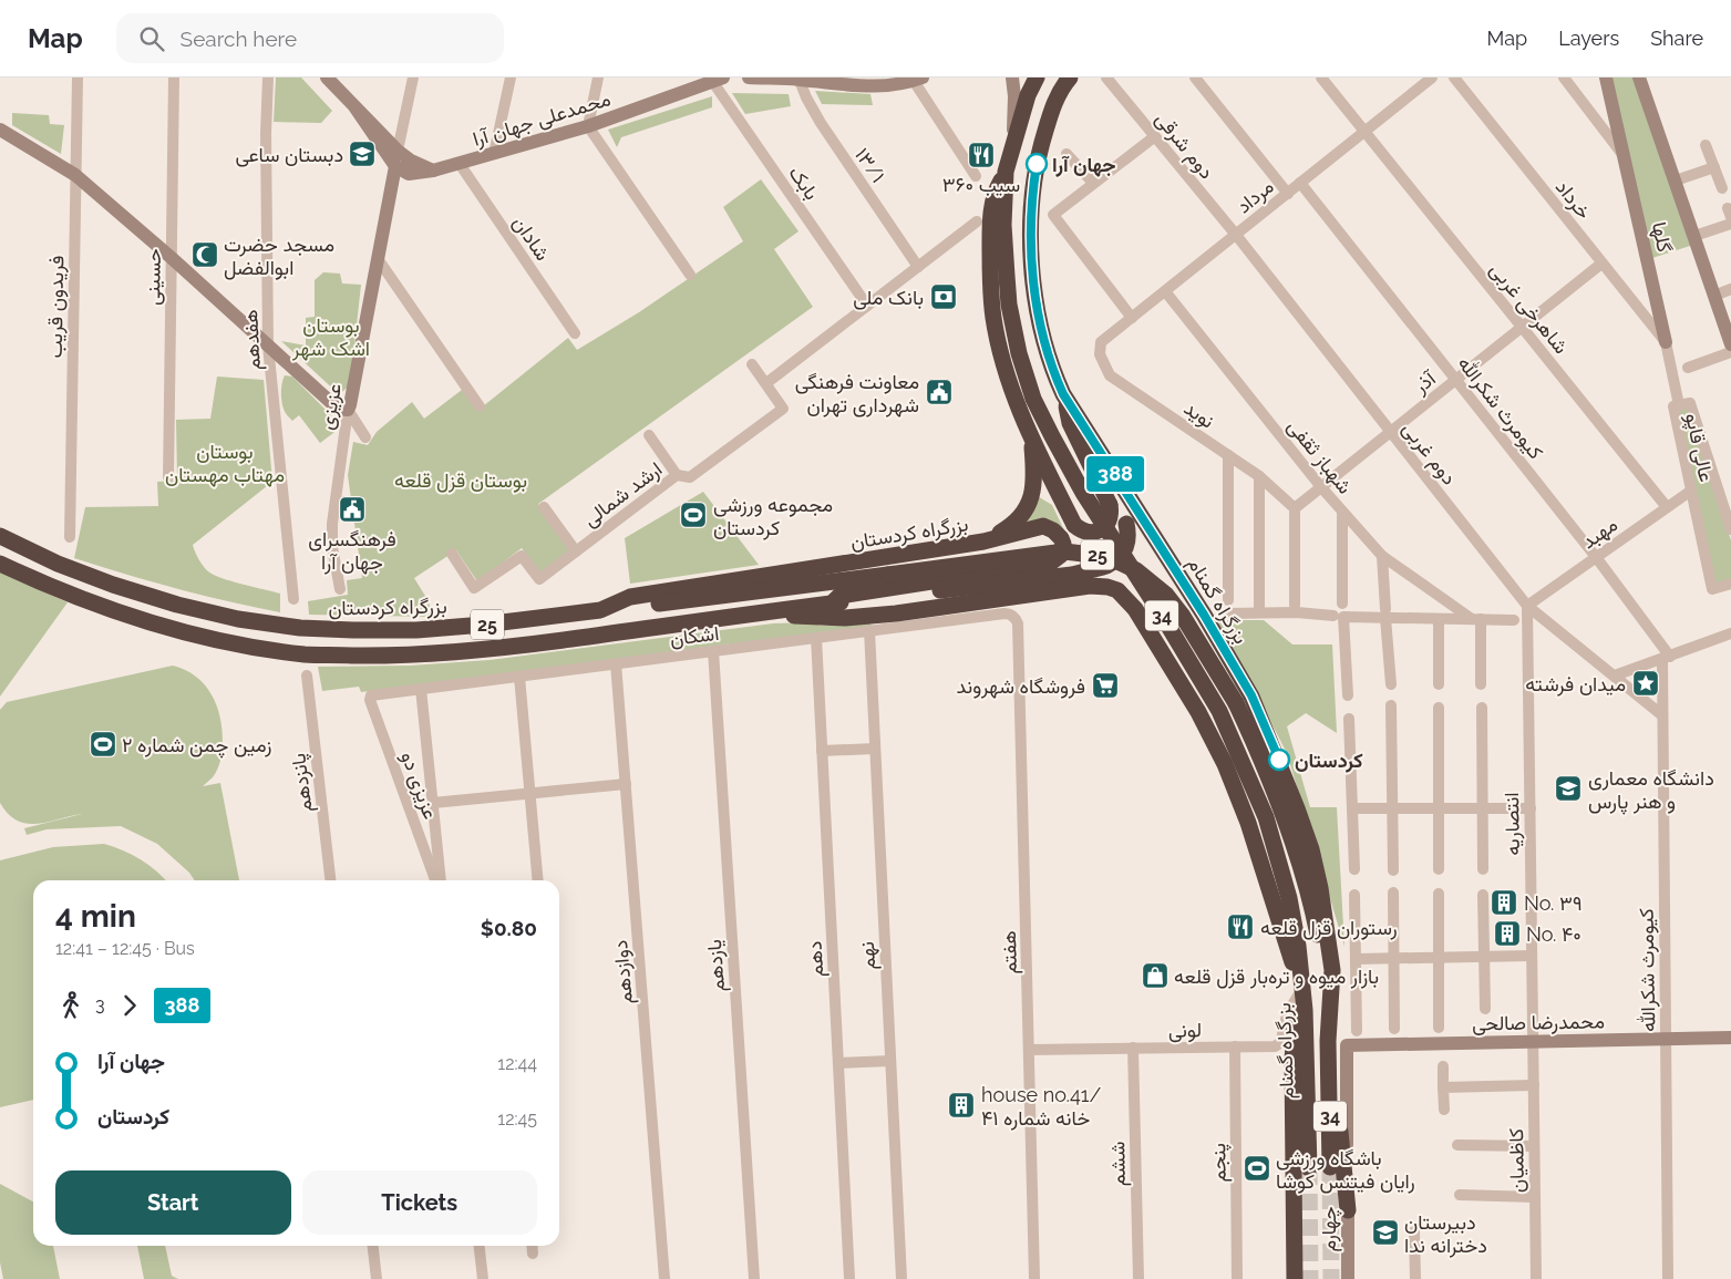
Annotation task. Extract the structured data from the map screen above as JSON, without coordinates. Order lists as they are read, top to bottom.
{
  "streets": {
    "highway": [
      "بزرگراه کردستان",
      "25",
      "بزرگراه گمنام",
      "34"
    ],
    "street": [
      "محمدعلی جهان آرا",
      "دوم شرقی",
      "۱۳/۱",
      "بابک",
      "مرداد",
      "خرداد",
      "گلها",
      "شادان",
      "حسینی",
      "فریدون قریب",
      "شاهرخی غربی",
      "هفدهم",
      "آذر",
      "عزیزی",
      "کیومرث شکرالله",
      "نوید",
      "عالی قاپو",
      "دوم غربی",
      "شهباز ثقفی",
      "ارشد شمالی",
      "مهبد",
      "اشکان",
      "پانزدهم",
      "عزیزی دو",
      "انتصاریه",
      "هفتم",
      "نهم",
      "دهم",
      "یازدهم",
      "دوازدهم",
      "محمدرضا صالحی",
      "لونی",
      "کاظمیان",
      "پنجم",
      "ششم",
      "چهارم"
    ]
  },
  "crossings": [
    ["محمدعلی جهان آرا", "بابک"],
    ["محمدعلی جهان آرا", "شادان"],
    ["محمدعلی جهان آرا", "عزیزی"],
    ["دوم شرقی", "مرداد"],
    ["دوم شرقی", "دوم غربی"],
    ["مرداد", "شاهرخی غربی"],
    ["مرداد", "کیومرث شکرالله"],
    ["مرداد", "نوید"],
    ["مرداد", "دوم غربی"],
    ["مرداد", "شهباز ثقفی"],
    ["خرداد", "گلها"],
    ["خرداد", "آذر"],
    ["گلها", "عالی قاپو"],
    ["شاهرخی غربی", "آذر"],
    ["شاهرخی غربی", "مهبد"],
    ["آذر", "کیومرث شکرالله"],
    ["آذر", "نوید"],
    ["آذر", "دوم غربی"],
    ["آذر", "شهباز ثقفی"],
    ["کیومرث شکرالله", "دوم غربی"],
    ["کیومرث شکرالله", "مهبد"],
    ["کیومرث شکرالله", "محمدرضا صالحی"],
    ["عالی قاپو", "مهبد"],
    ["دوم غربی", "مهبد"],
    ["دوم غربی", "انتصاریه"],
    ["بزرگراه کردستان", "25"],
    ["مهبد", "انتصاریه"],
    ["25", "بزرگراه گمنام"],
    ["بزرگراه گمنام", "لونی"],
    ["اشکان", "عزیزی دو"],
    ["اشکان", "هفتم"],
    ["اشکان", "نهم"],
    ["اشکان", "دهم"],
    ["اشکان", "یازدهم"],
    ["اشکان", "دوازدهم"],
    ["انتصاریه", "محمدرضا صالحی"],
    ["انتصاریه", "کاظمیان"],
    ["هفتم", "لونی"],
    ["محمدرضا صالحی", "کاظمیان"],
    ["محمدرضا صالحی", "چهارم"],
    ["لونی", "پنجم"],
    ["لونی", "ششم"]
  ],
  "parks": ["بوستان اشک شهر", "بوستان مهتاب مهستان", "بوستان قزل قلعه"],
  "places": {
    "school or university": ["دبستان ساعی", "دانشگاه معماری و هنر پارس", "دبیرستان دخترانه ندا"],
    "restaurant": ["سیب ۳۶۰", "رستوران قزل قلعه"],
    "other": ["جهان آرا", "کردستان"],
    "mosque": ["مسجد حضرت ابوالفضل"],
    "bank": ["بانک ملی"],
    "public building": ["معاونت فرهنگی شهرداری تهران", "فرهنگسرای جهان آرا"],
    "sports": ["مجموعه ورزشی کردستان", "زمین چمن شماره ۲", "باشگاه ورزشی رایان فیتنس کوشا"],
    "place": ["میدان فرشته"],
    "supermarket": ["فروشگاه شهروند"],
    "building": ["No. ۳۹", "No. ۴۰", "house no.41/ خانه شماره ۴۱"],
    "shop": ["بازار میوه و تره‌بار قزل قلعه"]
  },
  "lines": ["bus line 388"],
  "page": {
    "header": "Map",
    "search": "Search here",
    "nav": ["Map", "Layers", "Share"],
    "on_map": "388",
    "heading": ["4 min", "12:41 – 12:45 · Bus", "$0.80"],
    "legs": ["3", "388"],
    "list": [
      {
        "name": "جهان آرا",
        "value": "12:44"
      },
      {
        "name": "کردستان",
        "value": "12:45"
      }
    ],
    "buttons": ["Start", "Tickets"]
  }
}
